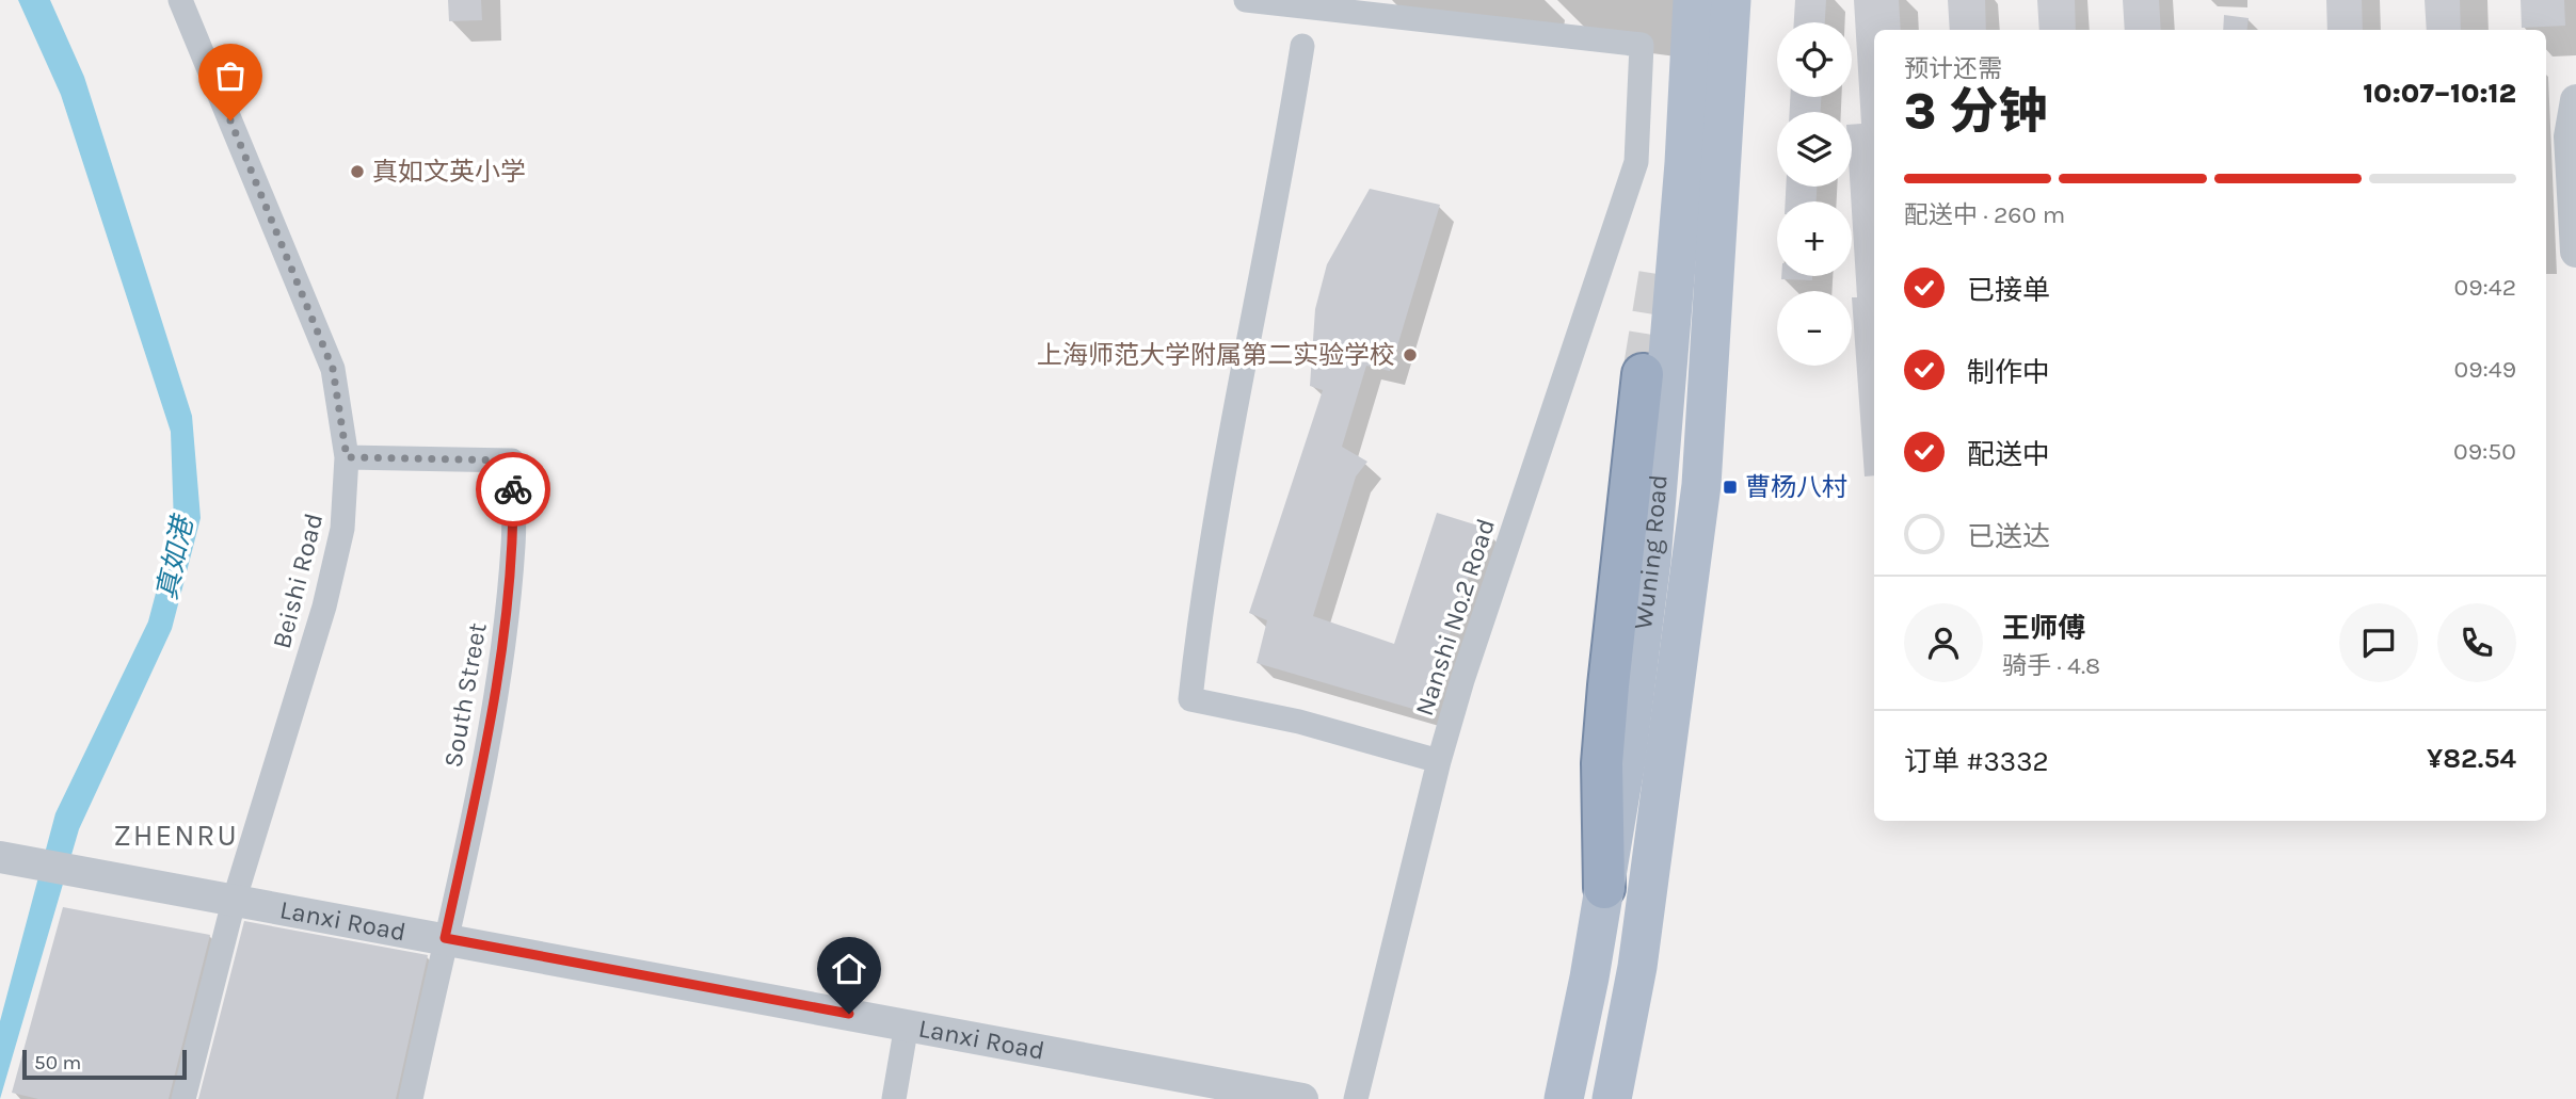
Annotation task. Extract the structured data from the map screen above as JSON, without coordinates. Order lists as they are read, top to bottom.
{
  "streets": {
    "main road": ["Wuning Road"],
    "street": [
      "Beishi Road",
      "Nanshi No.2 Road",
      "South Street",
      "Lanxi Road"
    ]
  },
  "crossings": [
    ["Beishi Road", "South Street"],
    ["Beishi Road", "Lanxi Road"],
    ["South Street", "Lanxi Road"]
  ],
  "districts": ["ZHENRU"],
  "water": ["真如港"],
  "places": {
    "other": ["真如文英小学", "上海师范大学附属第二实验学校"],
    "transit": ["曹杨八村"]
  },
  "scale_bar": "50 m",
  "page": {
    "map_buttons": ["+", "−"],
    "heading": ["3 分钟", "预计还需", "10:07–10:12"],
    "panel": [
      "王师傅",
      "骑手 · 4.8",
      "订单 #3332",
      "¥82.54"
    ],
    "bar": "配送中 · 260 m",
    "list": [
      ["已接单", "09:42"],
      ["制作中", "09:49"],
      ["配送中", "09:50"],
      "已送达"
    ],
    "scale": "50 m"
  }
}
